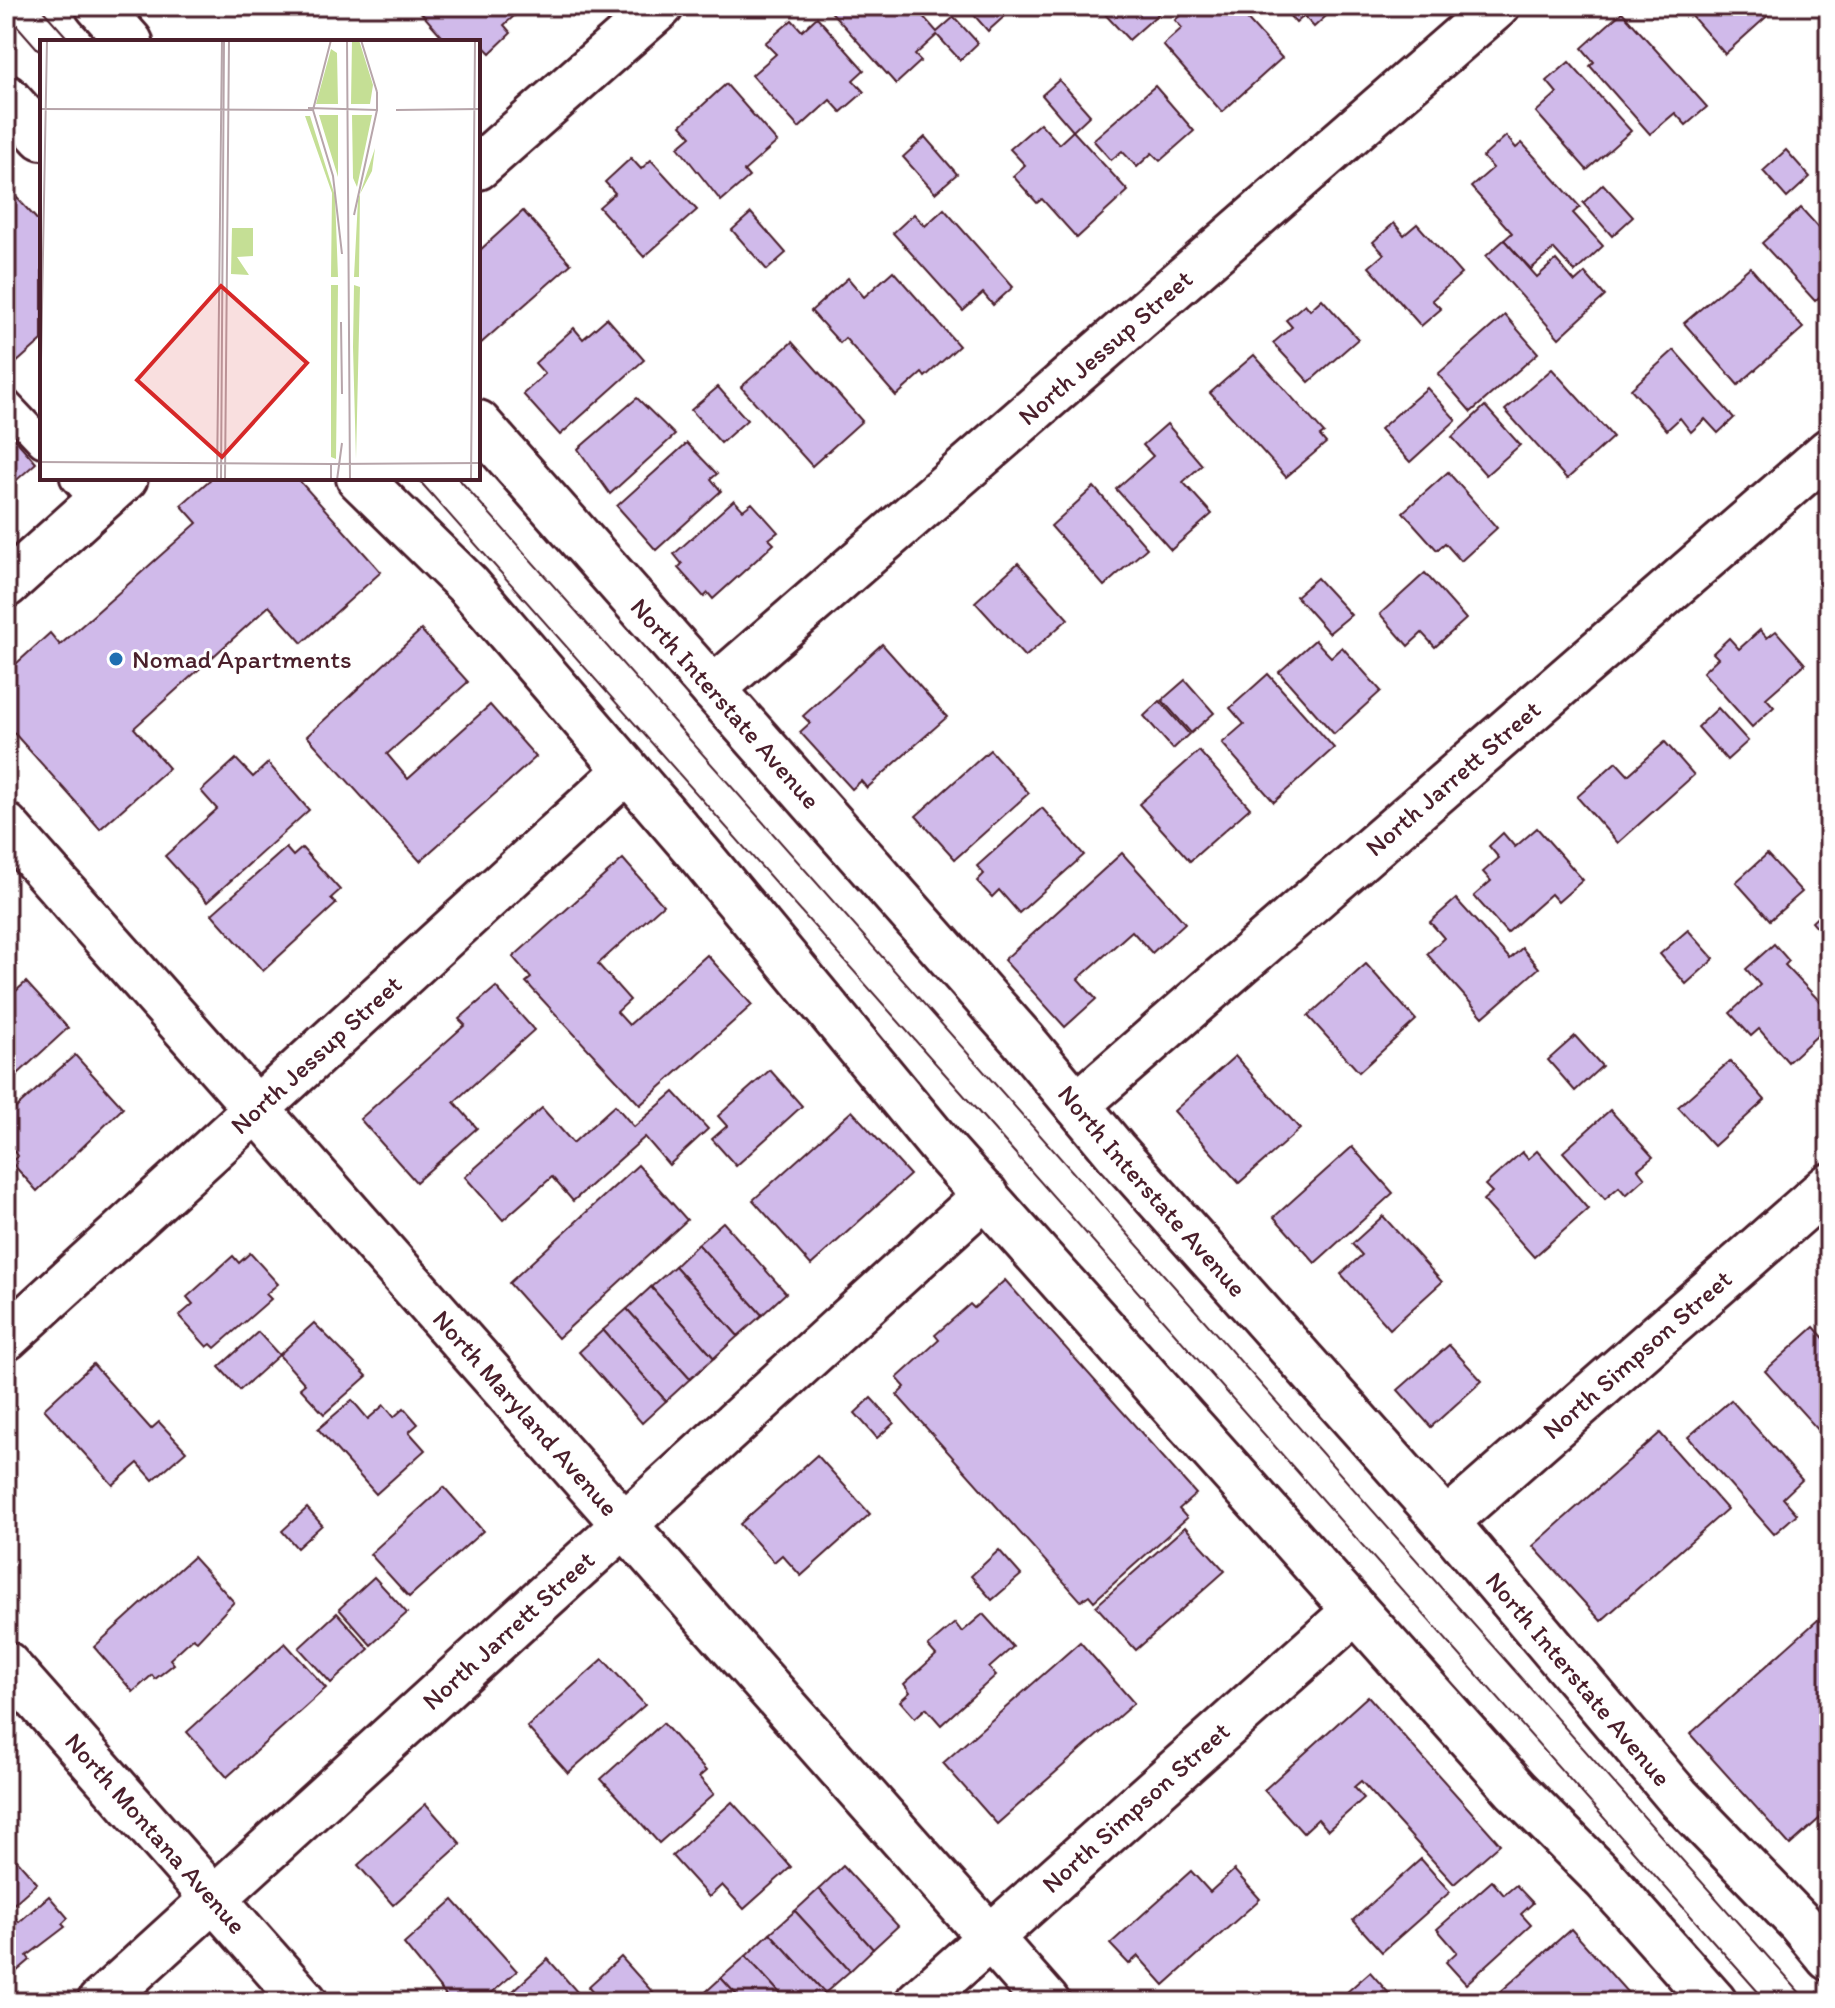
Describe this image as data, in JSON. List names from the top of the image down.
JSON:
{
  "streets": {
    "street": [
      "North Jessup Street",
      "North Interstate Avenue",
      "North Jarrett Street",
      "North Simpson Street",
      "North Maryland Avenue",
      "North Montana Avenue"
    ]
  },
  "crossings": [
    ["North Jessup Street", "North Interstate Avenue"],
    ["North Jessup Street", "North Maryland Avenue"],
    ["North Interstate Avenue", "North Jarrett Street"],
    ["North Interstate Avenue", "North Simpson Street"],
    ["North Jarrett Street", "North Maryland Avenue"],
    ["North Jarrett Street", "North Montana Avenue"],
    ["North Simpson Street", "North Maryland Avenue"]
  ],
  "places": ["Nomad Apartments"]
}
